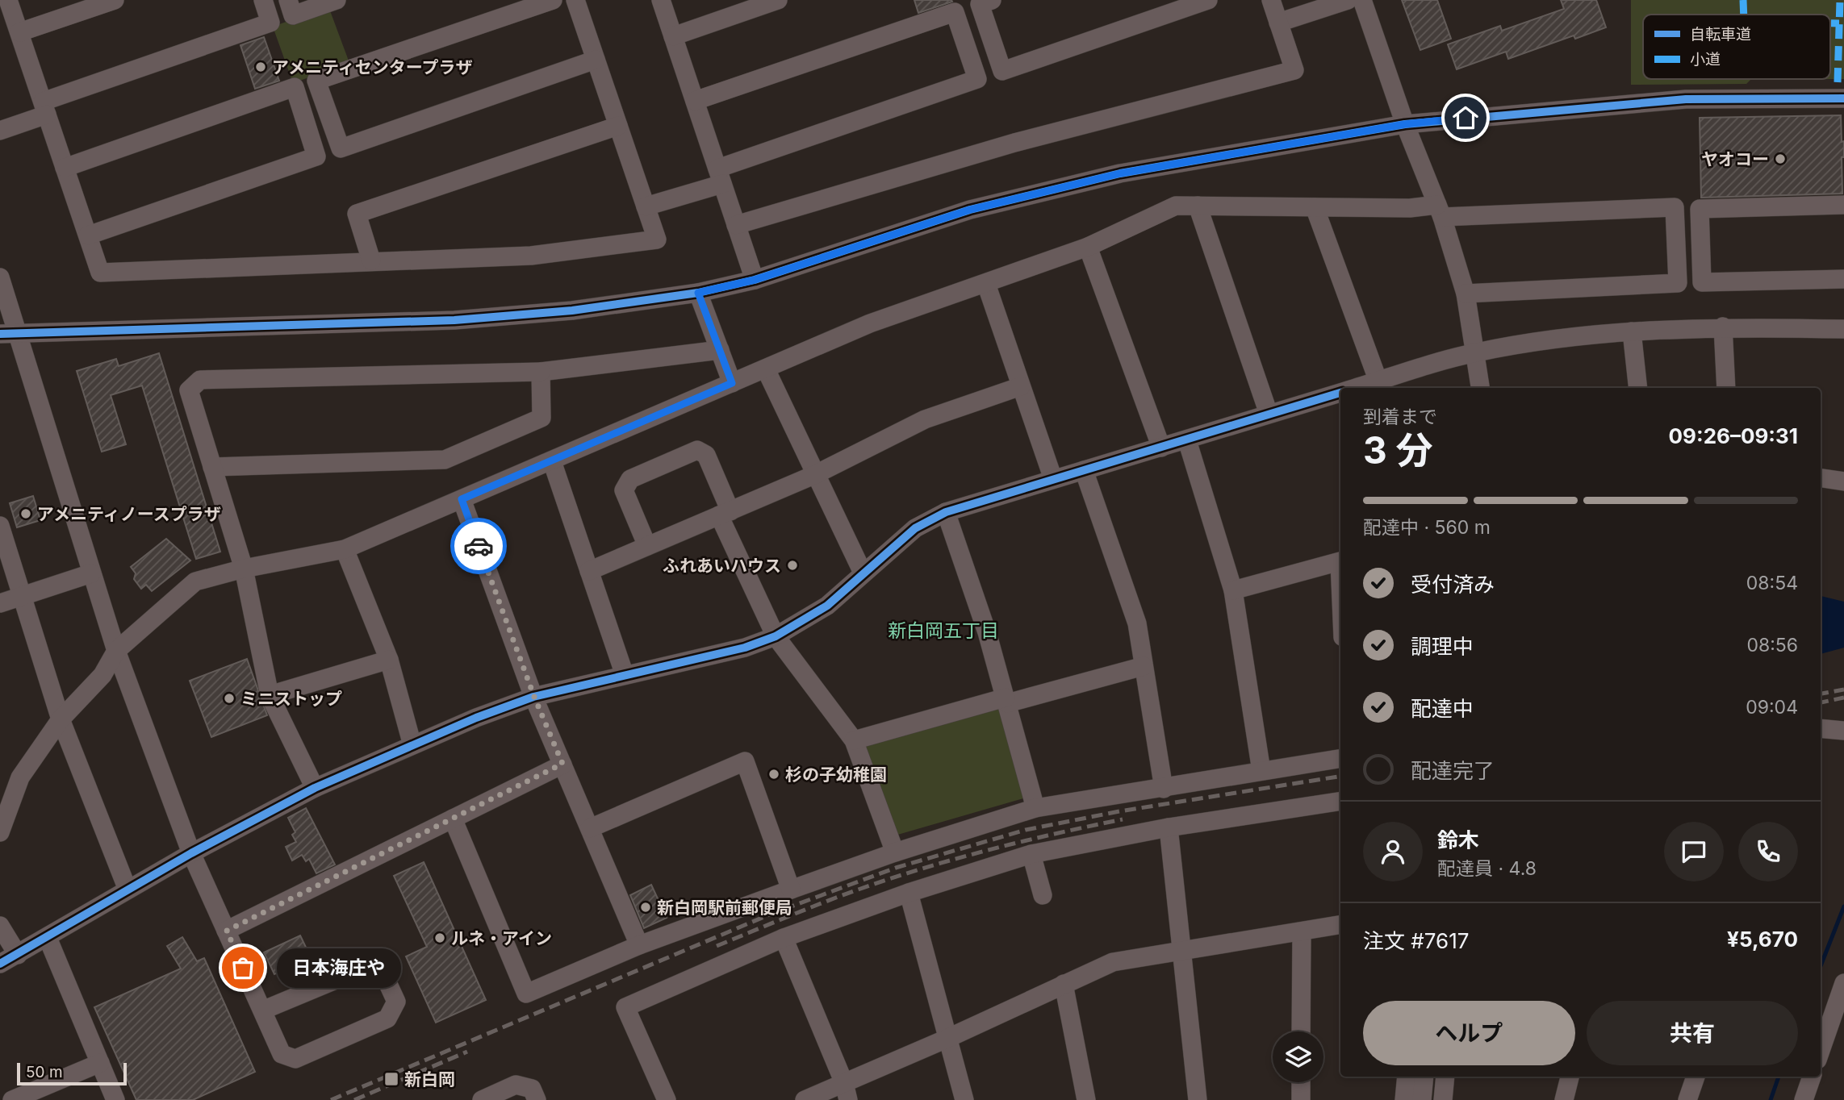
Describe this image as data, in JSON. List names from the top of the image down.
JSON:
{
  "districts": ["新白岡五丁目"],
  "places": {
    "other": [
      "アメニティセンタープラザ",
      "ヤオコー",
      "アメニティノースプラザ",
      "ふれあいハウス",
      "ミニストップ",
      "杉の子幼稚園",
      "新白岡駅前郵便局",
      "ルネ・アイン",
      "日本海庄や"
    ],
    "transit": ["新白岡"]
  },
  "legend": ["自転車道", "小道"],
  "scale_bar": "50 m",
  "page": {
    "heading": ["3 分", "到着まで", "09:26–09:31"],
    "panel": [
      "鈴木",
      "配達員 · 4.8",
      "注文 #7617",
      "¥5,670"
    ],
    "bar": "配達中 · 560 m",
    "list": [
      ["受付済み", "08:54"],
      ["調理中", "08:56"],
      ["配達中", "09:04"],
      "配達完了"
    ],
    "bubble": "日本海庄や",
    "buttons": ["ヘルプ", "共有"],
    "scale": "50 m"
  }
}
